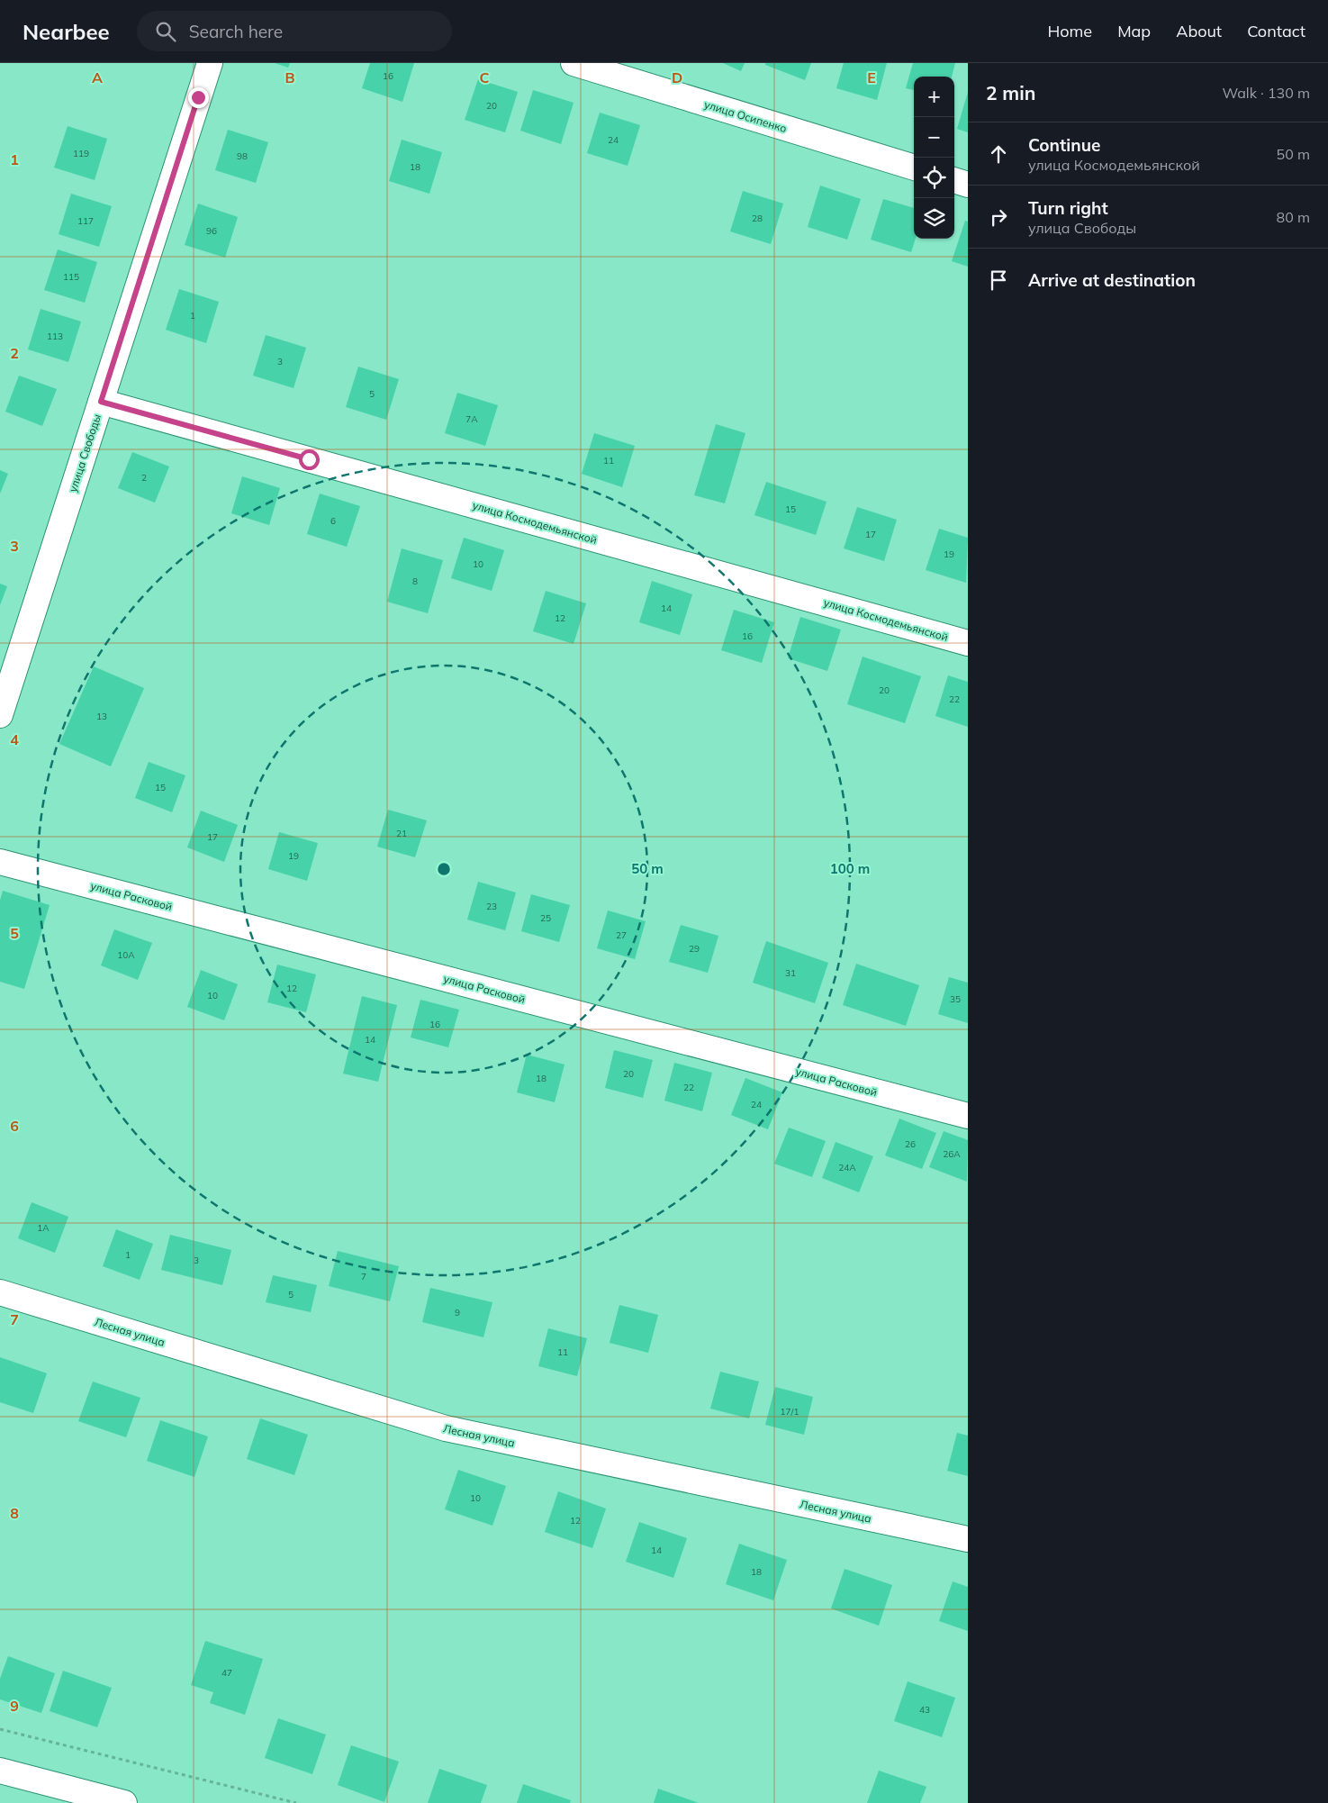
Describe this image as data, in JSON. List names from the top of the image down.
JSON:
{
  "streets": {
    "street": [
      "улица Осипенко",
      "улица Свободы",
      "улица Космодемьянской",
      "улица Расковой",
      "Лесная улица"
    ]
  },
  "crossings": [
    ["улица Свободы", "улица Космодемьянской"]
  ],
  "house_numbers": [
    "16",
    "20",
    "24",
    "119",
    "98",
    "18",
    "28",
    "117",
    "96",
    "115",
    "1",
    "113",
    "3",
    "5",
    "7А",
    "11",
    "2",
    "15",
    "6",
    "17",
    "19",
    "10",
    "8",
    "14",
    "12",
    "16",
    "20",
    "22",
    "13",
    "15",
    "21",
    "17",
    "19",
    "23",
    "25",
    "27",
    "29",
    "10А",
    "31",
    "12",
    "10",
    "35",
    "16",
    "14",
    "20",
    "18",
    "22",
    "24",
    "26",
    "26А",
    "24А",
    "1А",
    "1",
    "3",
    "7",
    "5",
    "9",
    "11",
    "17/1",
    "10",
    "12",
    "14",
    "18",
    "47",
    "43"
  ],
  "page": {
    "header": "Nearbee",
    "search": "Search here",
    "nav": [
      "Home",
      "Map",
      "About",
      "Contact"
    ],
    "heading": ["2 min", "Walk · 130 m"],
    "map_buttons": ["+", "−"],
    "list": [
      ["Continue", "улица Космодемьянской", "50 m"],
      ["Turn right", "улица Свободы", "80 m"],
      "Arrive at destination"
    ]
  },
  "grid": {
    "columns": [
      "A",
      "B",
      "C",
      "D",
      "E"
    ],
    "rows": [
      "1",
      "2",
      "3",
      "4",
      "5",
      "6",
      "7",
      "8",
      "9"
    ]
  },
  "rings": ["50 m", "100 m"]
}
